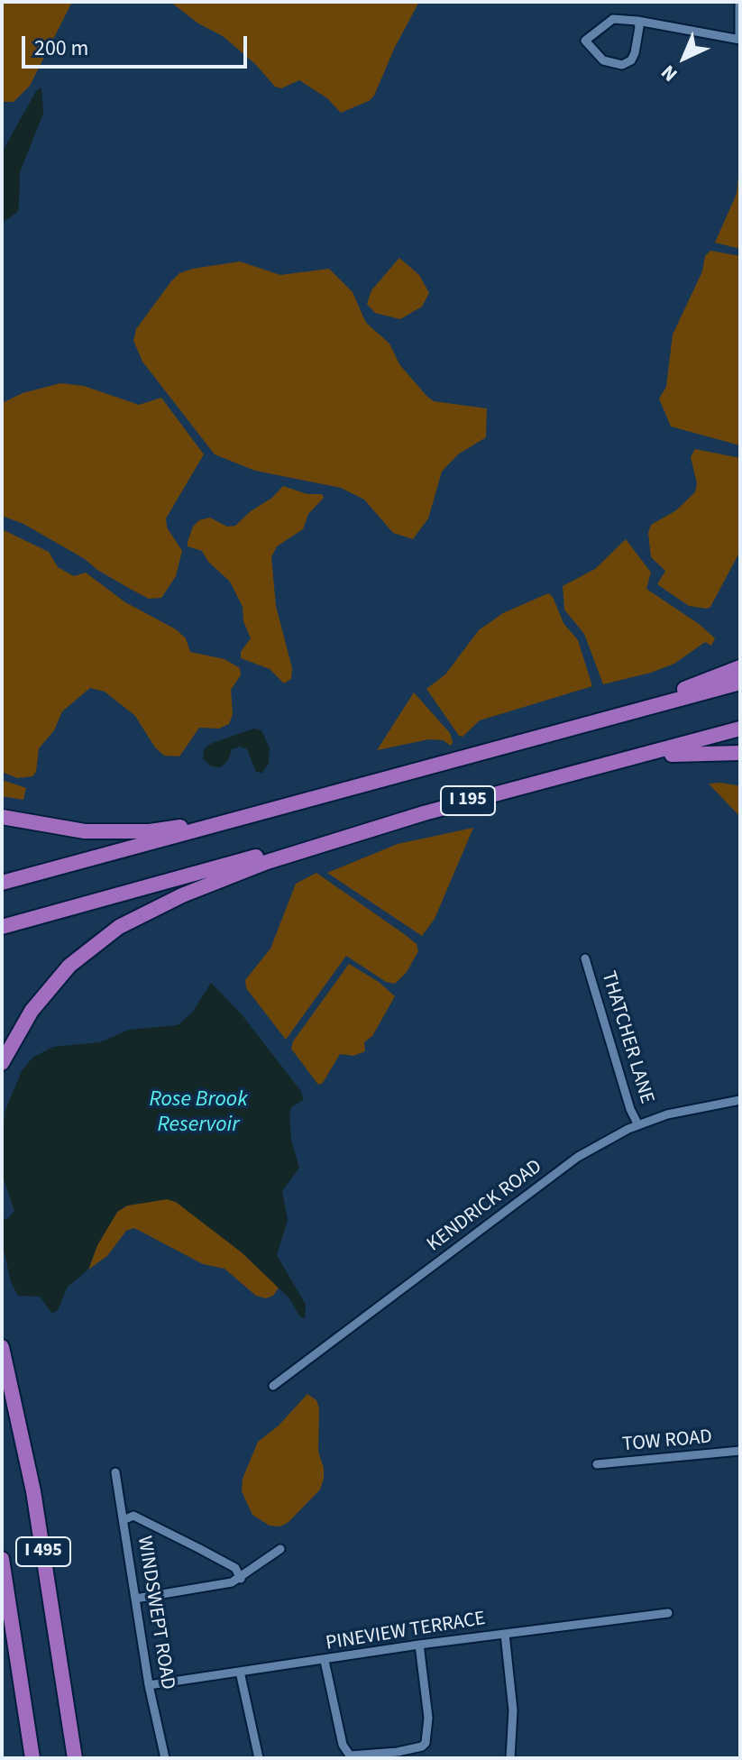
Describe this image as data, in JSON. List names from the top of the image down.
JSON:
{
  "streets": {
    "highway": ["I 195", "I 495"],
    "street": [
      "THATCHER LANE",
      "KENDRICK ROAD",
      "TOW ROAD",
      "WINDSWEPT ROAD",
      "PINEVIEW TERRACE"
    ]
  },
  "crossings": [
    ["THATCHER LANE", "KENDRICK ROAD"],
    ["WINDSWEPT ROAD", "PINEVIEW TERRACE"]
  ],
  "water": ["Rose Brook Reservoir"],
  "scale_bar": "200 m",
  "north": "bottom left"
}
